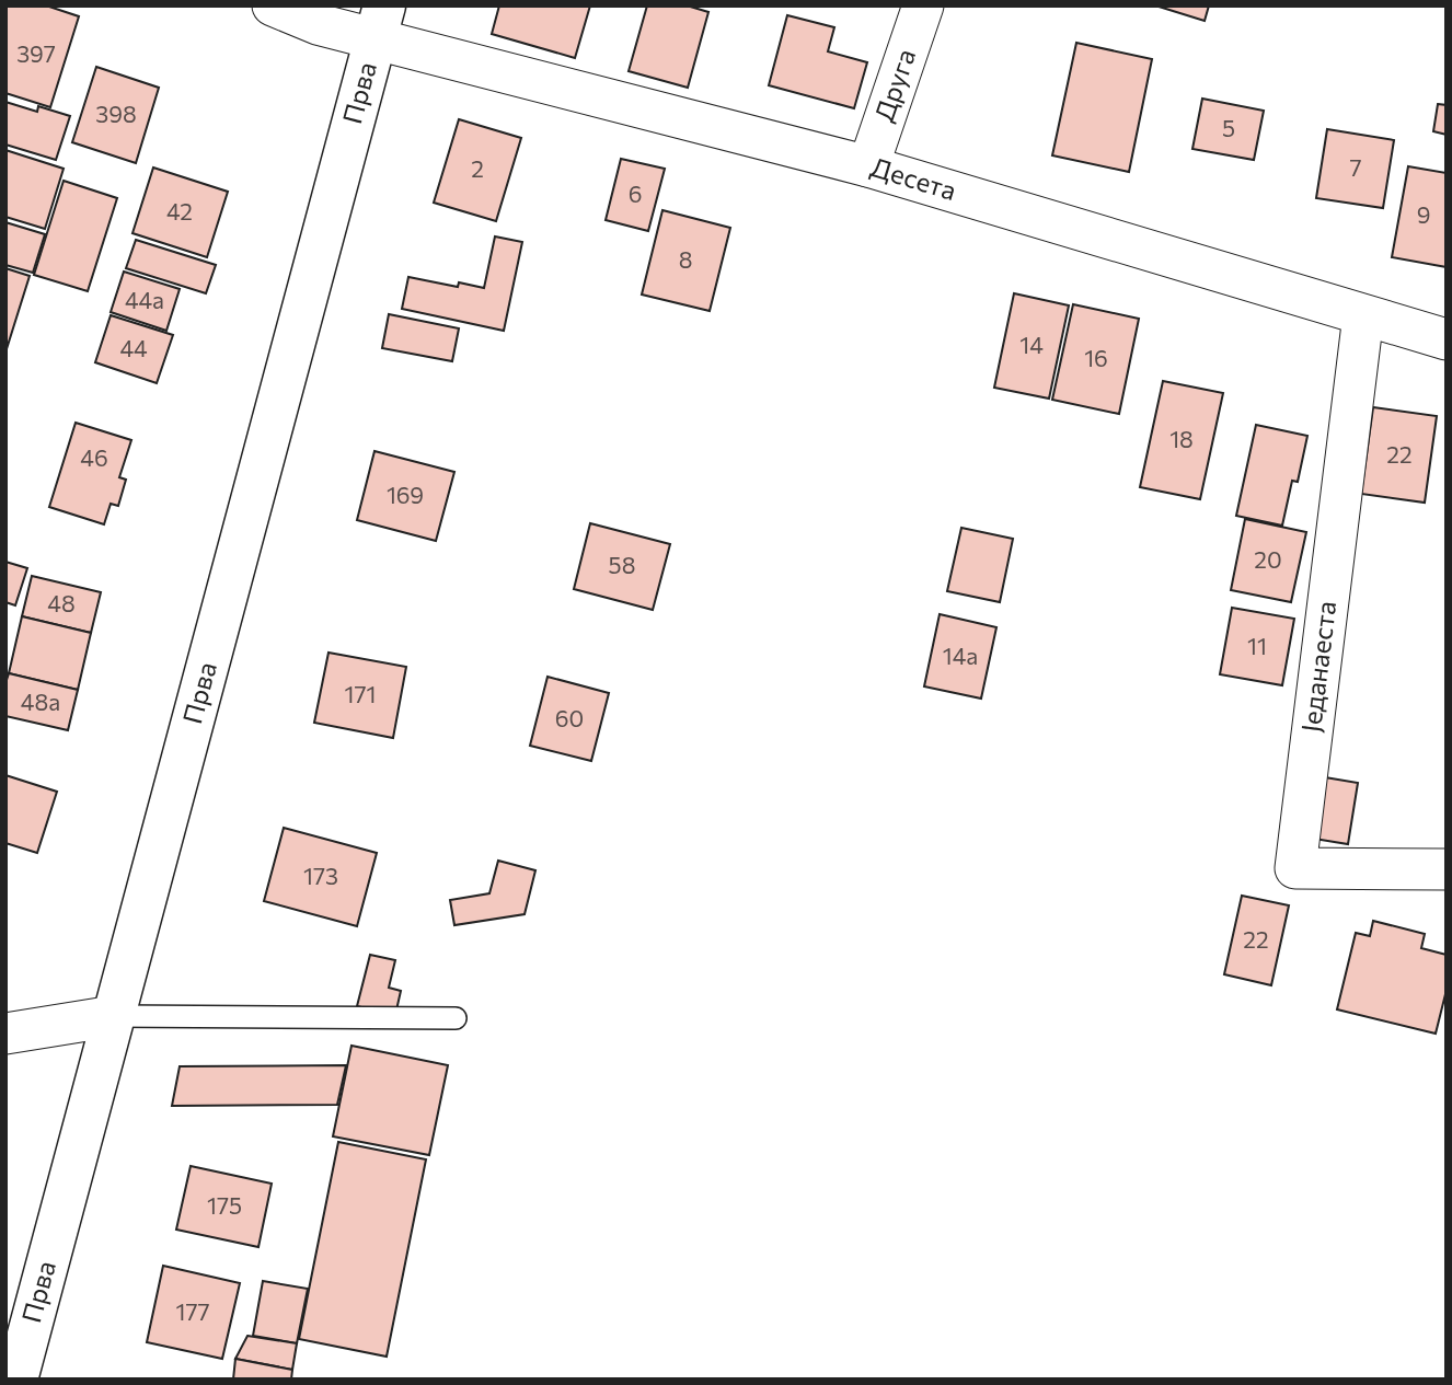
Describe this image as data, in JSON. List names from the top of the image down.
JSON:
{
  "streets": {
    "main road": ["Прва"],
    "street": ["Друга", "Десета", "Једанаеста"]
  },
  "crossings": [
    ["Друга", "Десета"],
    ["Прва", "Десета"],
    ["Десета", "Једанаеста"]
  ],
  "house_numbers": [
    "397",
    "398",
    "5",
    "7",
    "2",
    "6",
    "42",
    "9",
    "8",
    "44a",
    "14",
    "44",
    "16",
    "18",
    "22",
    "46",
    "169",
    "20",
    "58",
    "48",
    "11",
    "14a",
    "171",
    "48a",
    "60",
    "173",
    "22",
    "175",
    "177"
  ]
}
